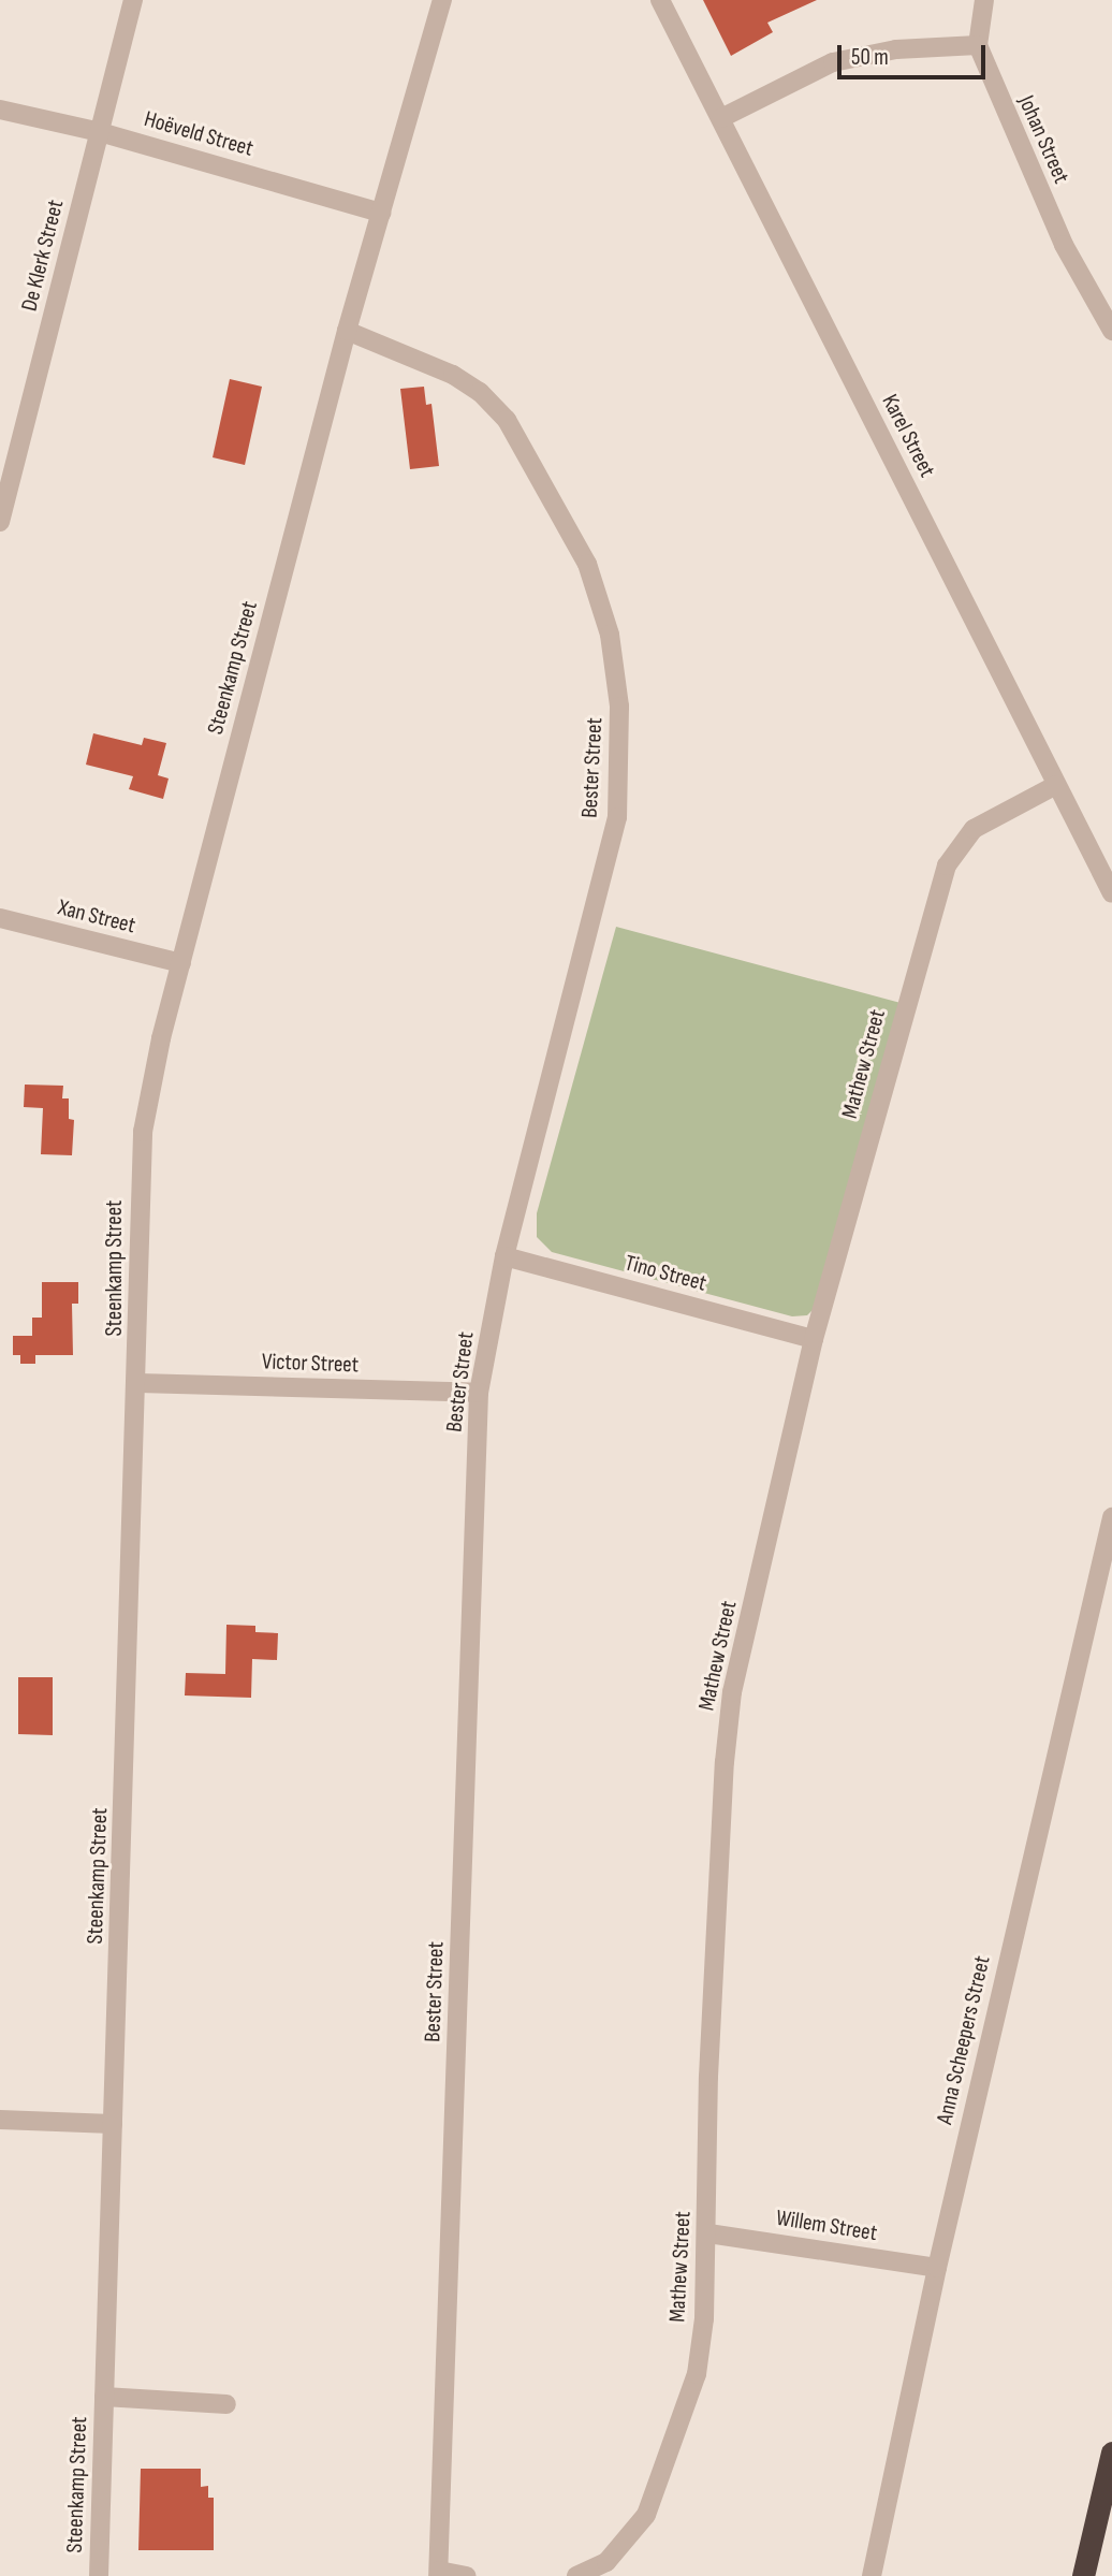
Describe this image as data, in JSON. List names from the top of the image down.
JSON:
{
  "streets": {
    "street": [
      "Hoëveld Street",
      "Johan Street",
      "De Klerk Street",
      "Karel Street",
      "Steenkamp Street",
      "Bester Street",
      "Xan Street",
      "Mathew Street",
      "Tino Street",
      "Victor Street",
      "Anna Scheepers Street",
      "Willem Street"
    ]
  },
  "crossings": [
    ["Hoëveld Street", "De Klerk Street"],
    ["Hoëveld Street", "Steenkamp Street"],
    ["Karel Street", "Mathew Street"],
    ["Steenkamp Street", "Bester Street"],
    ["Steenkamp Street", "Xan Street"],
    ["Steenkamp Street", "Victor Street"],
    ["Bester Street", "Tino Street"],
    ["Bester Street", "Victor Street"],
    ["Mathew Street", "Tino Street"],
    ["Mathew Street", "Willem Street"],
    ["Anna Scheepers Street", "Willem Street"]
  ],
  "scale_bar": "50 m"
}
